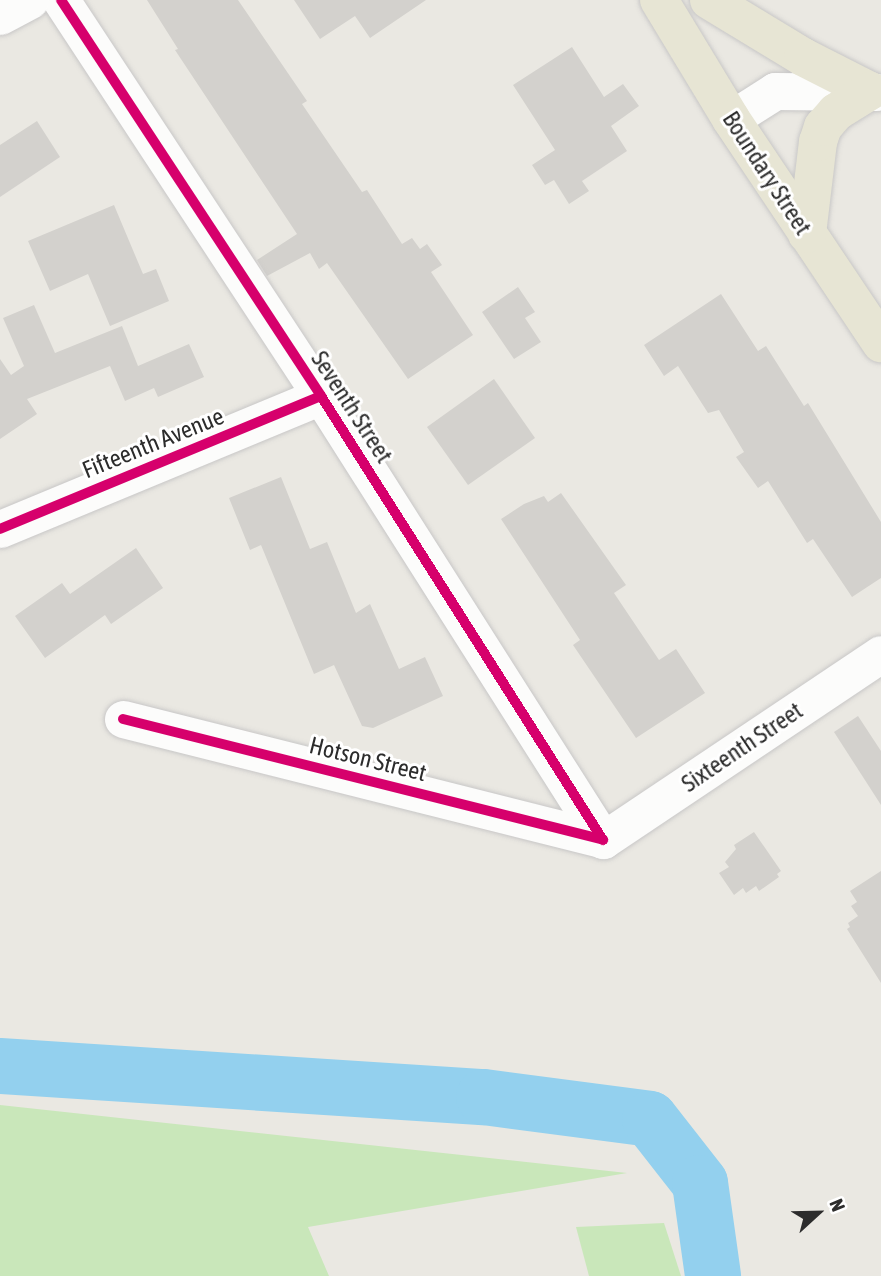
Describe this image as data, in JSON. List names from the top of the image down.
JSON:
{
  "streets": {
    "main road": ["Boundary Street"],
    "street": [
      "Seventh Street",
      "Fifteenth Avenue",
      "Sixteenth Street",
      "Hotson Street"
    ]
  },
  "crossings": [
    ["Seventh Street", "Fifteenth Avenue"],
    ["Seventh Street", "Sixteenth Street"],
    ["Seventh Street", "Hotson Street"],
    ["Sixteenth Street", "Hotson Street"]
  ],
  "north": "right"
}
